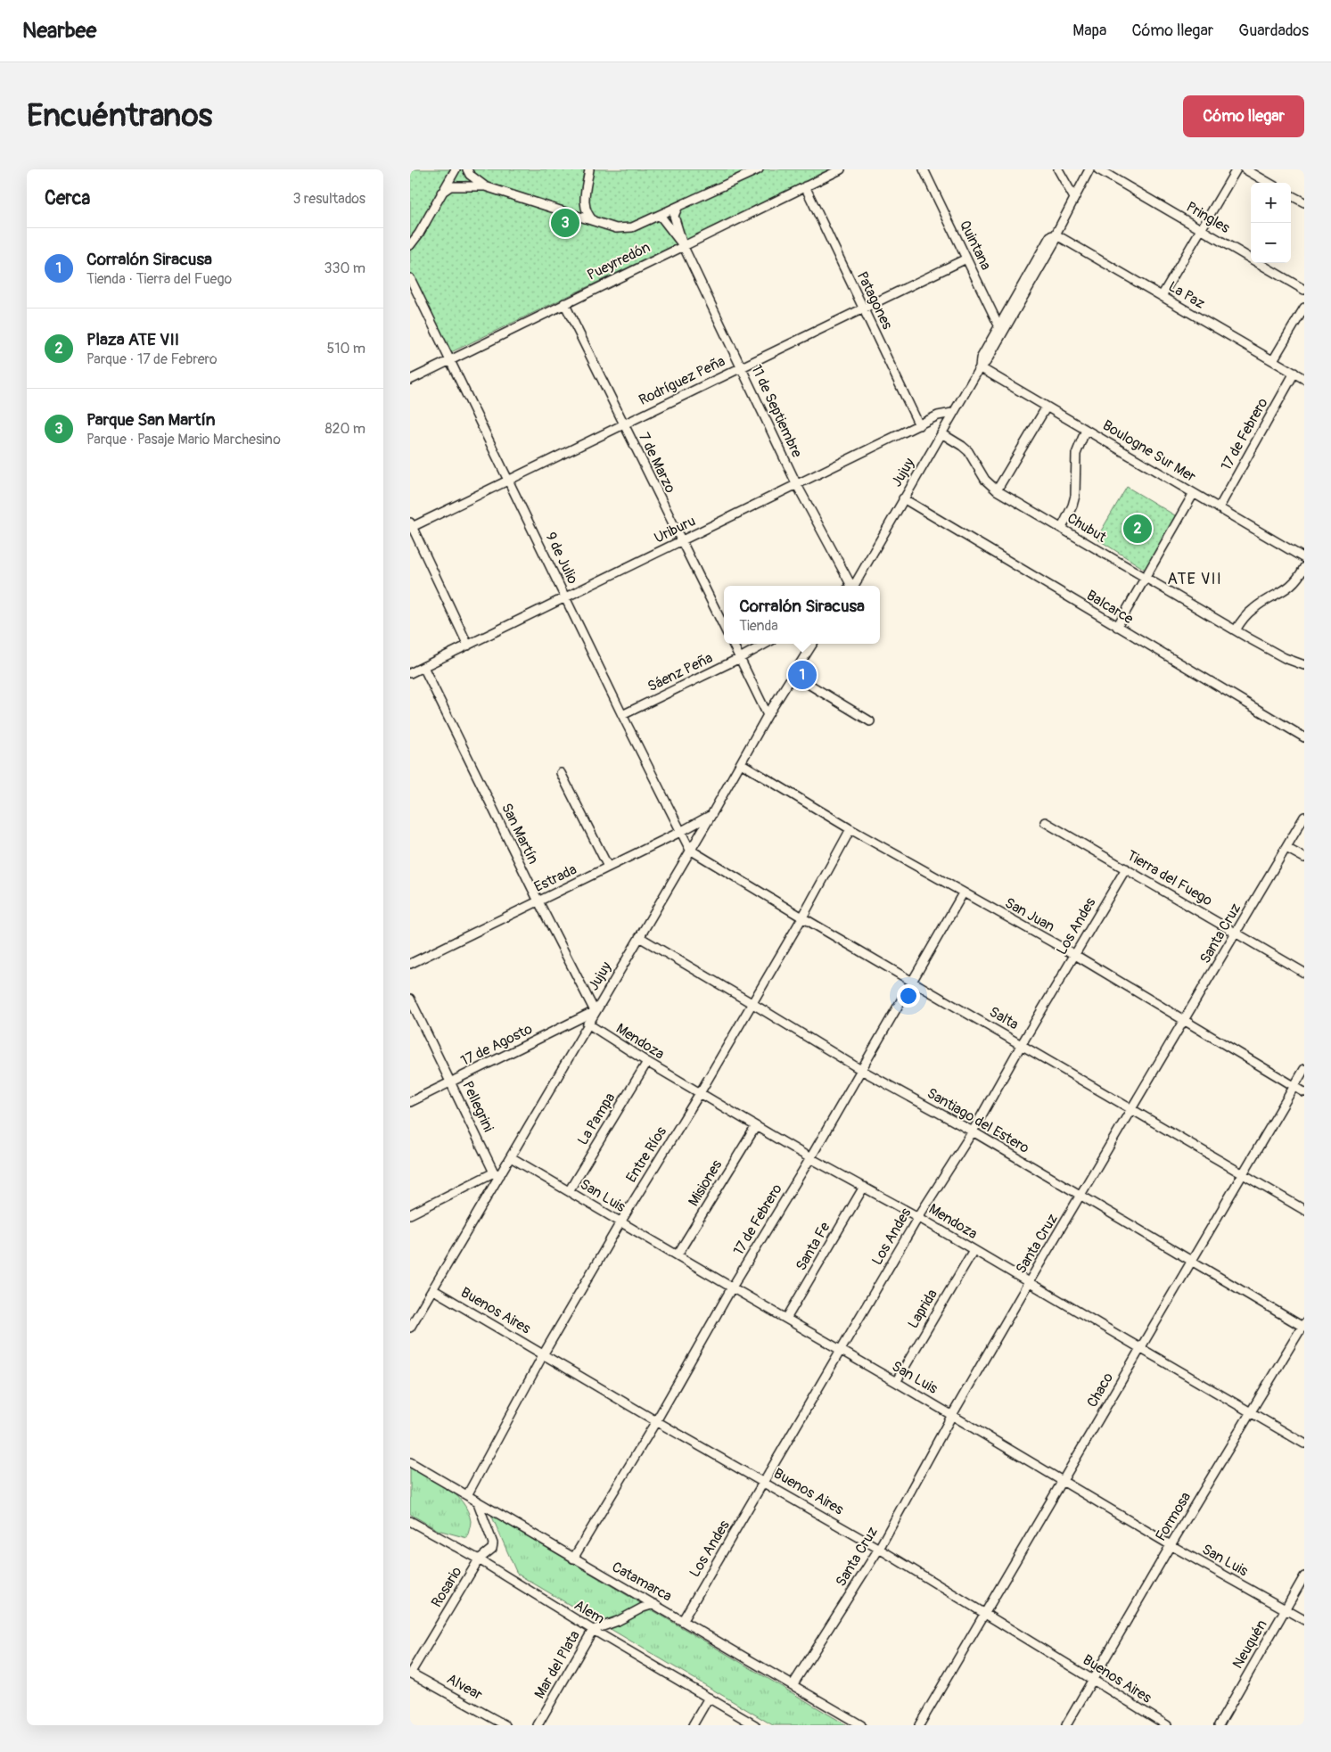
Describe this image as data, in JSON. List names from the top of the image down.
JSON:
{
  "streets": {
    "street": [
      "Pringles",
      "Quintana",
      "Pueyrredón",
      "La Paz",
      "Patagones",
      "Rodríguez Peña",
      "11 de Septiembre",
      "17 de Febrero",
      "Boulogne Sur Mer",
      "7 de Marzo",
      "Jujuy",
      "Chubut",
      "Uriburu",
      "9 de Julio",
      "Balcarce",
      "Sáenz Peña",
      "San Martín",
      "Estrada",
      "Tierra del Fuego",
      "San Juan",
      "Los Andes",
      "Santa Cruz",
      "Salta",
      "Mendoza",
      "17 de Agosto",
      "Pellegrini",
      "La Pampa",
      "Santiago del Estero",
      "Entre Ríos",
      "Misiones",
      "San Luis",
      "Santa Fe",
      "Laprida",
      "Buenos Aires",
      "Chaco",
      "Formosa",
      "Catamarca",
      "Rosario",
      "Alem",
      "Neuquén",
      "Mar del Plata",
      "Alvear"
    ]
  },
  "crossings": [
    ["Quintana", "Rodríguez Peña"],
    ["Quintana", "Jujuy"],
    ["Pueyrredón", "Patagones"],
    ["Pueyrredón", "11 de Septiembre"],
    ["Pueyrredón", "7 de Marzo"],
    ["Pueyrredón", "9 de Julio"],
    ["La Paz", "17 de Febrero"],
    ["La Paz", "Jujuy"],
    ["Patagones", "Rodríguez Peña"],
    ["Patagones", "Uriburu"],
    ["Rodríguez Peña", "11 de Septiembre"],
    ["Rodríguez Peña", "7 de Marzo"],
    ["Rodríguez Peña", "9 de Julio"],
    ["11 de Septiembre", "Uriburu"],
    ["17 de Febrero", "Boulogne Sur Mer"],
    ["17 de Febrero", "San Juan"],
    ["17 de Febrero", "Salta"],
    ["17 de Febrero", "Mendoza"],
    ["17 de Febrero", "Santiago del Estero"],
    ["17 de Febrero", "San Luis"],
    ["17 de Febrero", "Buenos Aires"],
    ["17 de Febrero", "Catamarca"],
    ["Boulogne Sur Mer", "Jujuy"],
    ["7 de Marzo", "Uriburu"],
    ["Jujuy", "Chubut"],
    ["Jujuy", "Uriburu"],
    ["Jujuy", "9 de Julio"],
    ["Jujuy", "Balcarce"],
    ["Jujuy", "San Martín"],
    ["Jujuy", "Estrada"],
    ["Jujuy", "San Juan"],
    ["Jujuy", "Salta"],
    ["Jujuy", "Mendoza"],
    ["Jujuy", "17 de Agosto"],
    ["Jujuy", "Pellegrini"],
    ["Jujuy", "Santiago del Estero"],
    ["Jujuy", "San Luis"],
    ["Jujuy", "Buenos Aires"],
    ["Uriburu", "9 de Julio"],
    ["Uriburu", "San Martín"],
    ["9 de Julio", "Sáenz Peña"],
    ["9 de Julio", "Estrada"],
    ["9 de Julio", "Salta"],
    ["San Martín", "Estrada"],
    ["San Martín", "17 de Agosto"],
    ["Tierra del Fuego", "Los Andes"],
    ["Tierra del Fuego", "Santa Cruz"],
    ["San Juan", "Los Andes"],
    ["San Juan", "Santa Cruz"],
    ["San Juan", "Entre Ríos"],
    ["San Juan", "Chaco"],
    ["Los Andes", "Salta"],
    ["Los Andes", "Mendoza"],
    ["Los Andes", "Santiago del Estero"],
    ["Los Andes", "San Luis"],
    ["Los Andes", "Buenos Aires"],
    ["Los Andes", "Catamarca"],
    ["Santa Cruz", "Salta"],
    ["Santa Cruz", "Mendoza"],
    ["Santa Cruz", "Santiago del Estero"],
    ["Santa Cruz", "San Luis"],
    ["Santa Cruz", "Buenos Aires"],
    ["Santa Cruz", "Catamarca"],
    ["Salta", "Entre Ríos"],
    ["Salta", "Chaco"],
    ["Mendoza", "La Pampa"],
    ["Mendoza", "Entre Ríos"],
    ["Mendoza", "Misiones"],
    ["Mendoza", "Santa Fe"],
    ["Mendoza", "Laprida"],
    ["Mendoza", "Chaco"],
    ["Mendoza", "Formosa"],
    ["17 de Agosto", "Pellegrini"],
    ["La Pampa", "San Luis"],
    ["Santiago del Estero", "Entre Ríos"],
    ["Santiago del Estero", "Chaco"],
    ["Santiago del Estero", "Formosa"],
    ["Entre Ríos", "San Luis"],
    ["Entre Ríos", "Buenos Aires"],
    ["Entre Ríos", "Catamarca"],
    ["Misiones", "San Luis"],
    ["San Luis", "Santa Fe"],
    ["San Luis", "Laprida"],
    ["San Luis", "Chaco"],
    ["San Luis", "Formosa"],
    ["San Luis", "Neuquén"],
    ["Buenos Aires", "Chaco"],
    ["Buenos Aires", "Formosa"],
    ["Catamarca", "Mar del Plata"],
    ["Rosario", "Alem"],
    ["Rosario", "Alvear"],
    ["Alem", "Mar del Plata"]
  ],
  "districts": ["ATE VII"],
  "page": {
    "header": "Nearbee",
    "nav": ["Mapa", "Cómo llegar", "Guardados"],
    "buttons": "Cómo llegar",
    "title": "Encuéntranos",
    "heading": ["Cerca", "3 resultados"],
    "map_buttons": ["+", "−"],
    "pins": ["3", "2", "1"],
    "list": [
      {
        "mark": "1",
        "name": "Corralón Siracusa",
        "note": "Tienda · Tierra del Fuego",
        "value": "330 m"
      },
      {
        "mark": "2",
        "name": "Plaza ATE VII",
        "note": "Parque · 17 de Febrero",
        "value": "510 m"
      },
      {
        "mark": "3",
        "name": "Parque San Martín",
        "note": "Parque · Pasaje Mario Marchesino",
        "value": "820 m"
      }
    ],
    "popup": ["Corralón Siracusa", "Tienda"]
  }
}
